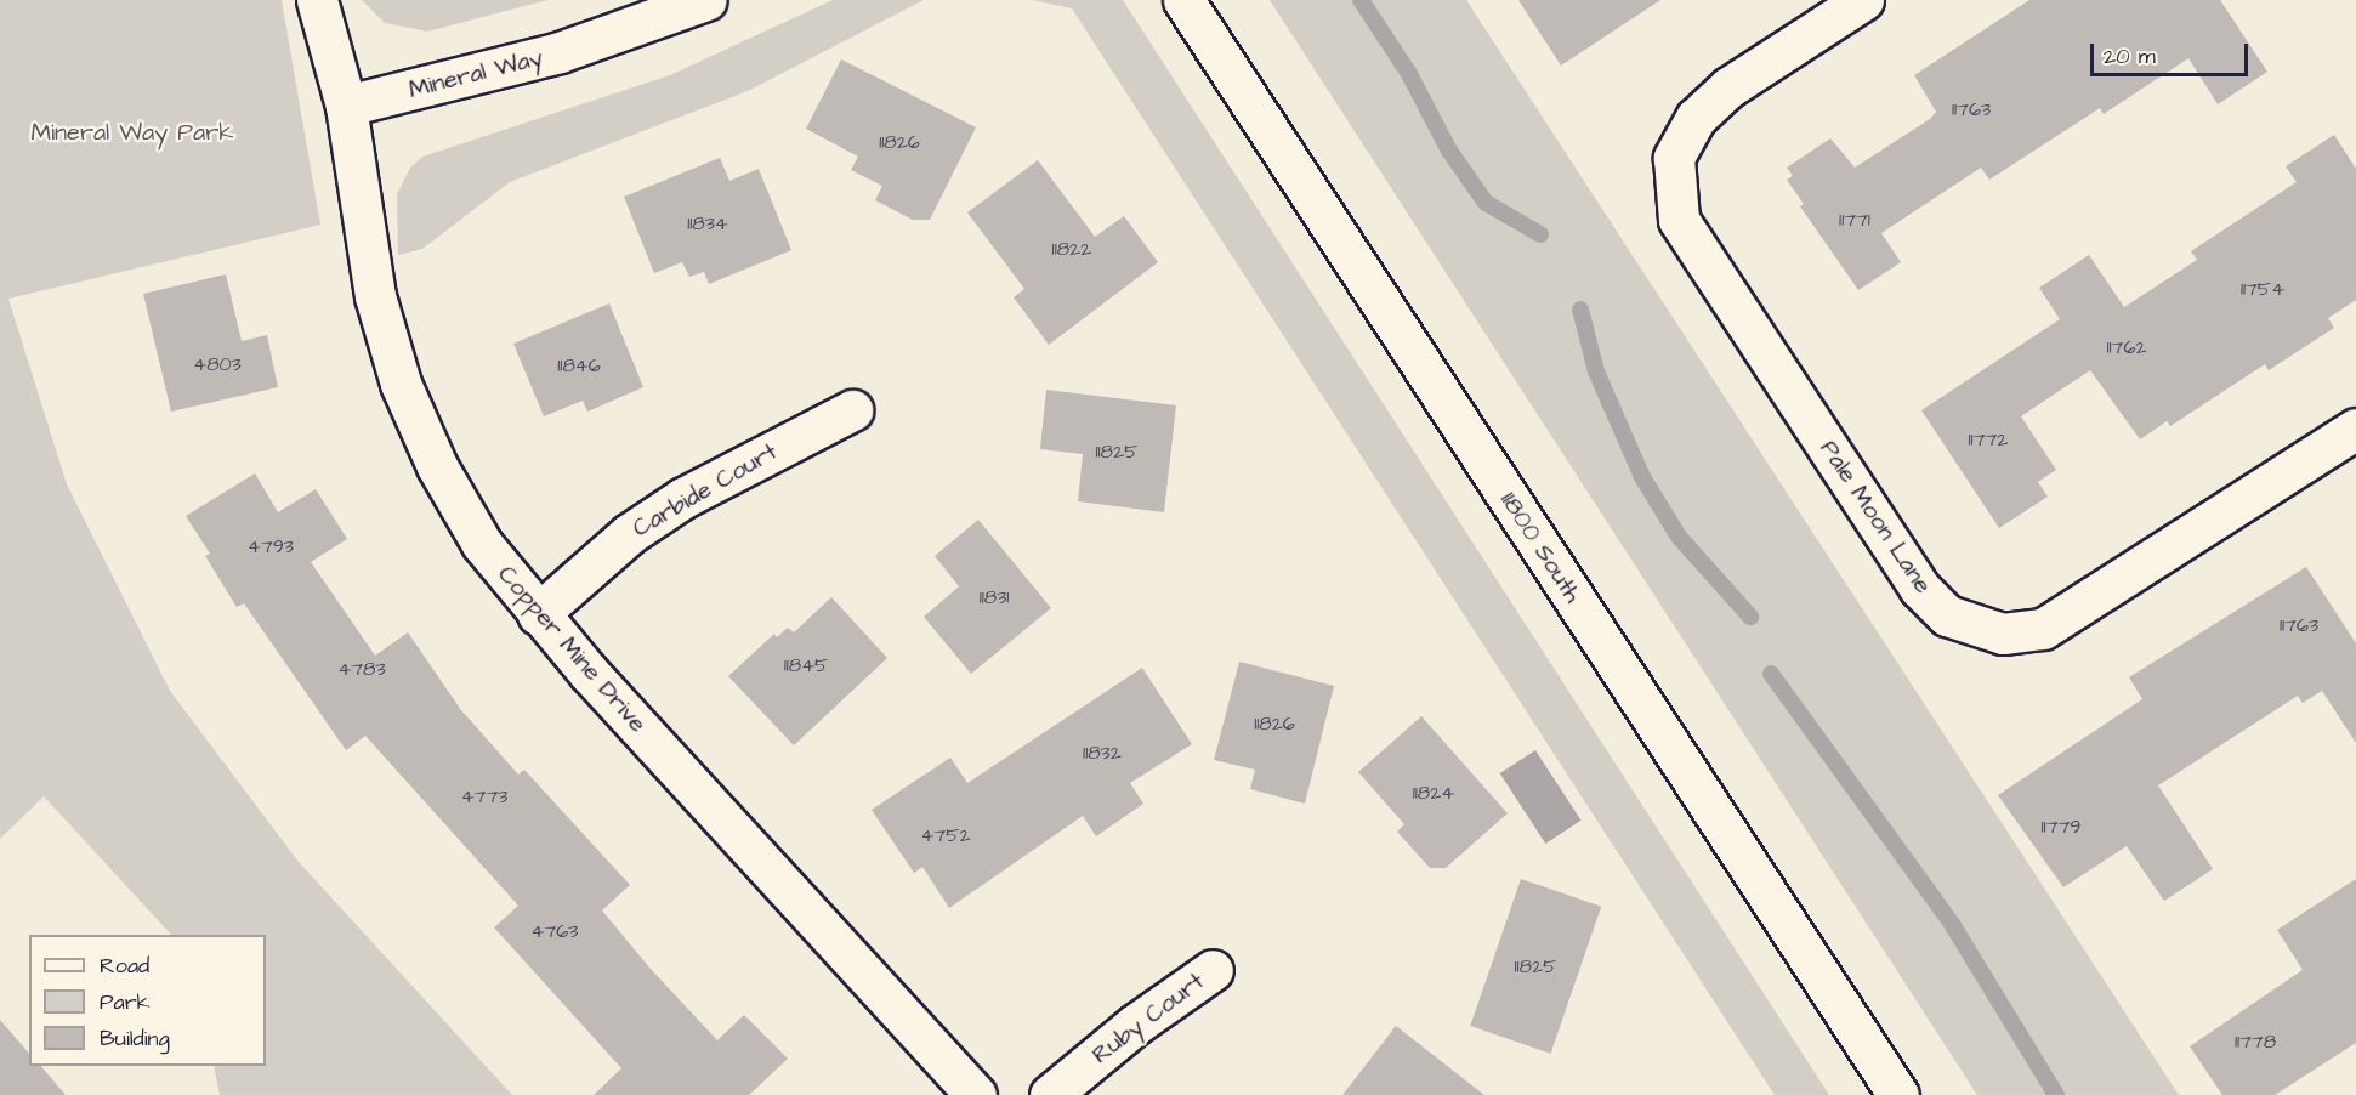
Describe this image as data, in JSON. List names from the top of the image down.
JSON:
{
  "streets": {
    "street": [
      "Mineral Way",
      "Carbide Court",
      "Pale Moon Lane",
      "11800 South",
      "Copper Mine Drive",
      "Ruby Court"
    ]
  },
  "crossings": [
    ["Mineral Way", "Copper Mine Drive"],
    ["Carbide Court", "Copper Mine Drive"]
  ],
  "parks": ["Mineral Way Park"],
  "house_numbers": [
    "11763",
    "11826",
    "11771",
    "11834",
    "11822",
    "11754",
    "11762",
    "4803",
    "11846",
    "11772",
    "11825",
    "4793",
    "11831",
    "11763",
    "11845",
    "4783",
    "11826",
    "11832",
    "11824",
    "4773",
    "11779",
    "4752",
    "4763",
    "11825",
    "11778"
  ],
  "legend": ["Road", "Park", "Building"],
  "scale_bar": "20 m"
}
